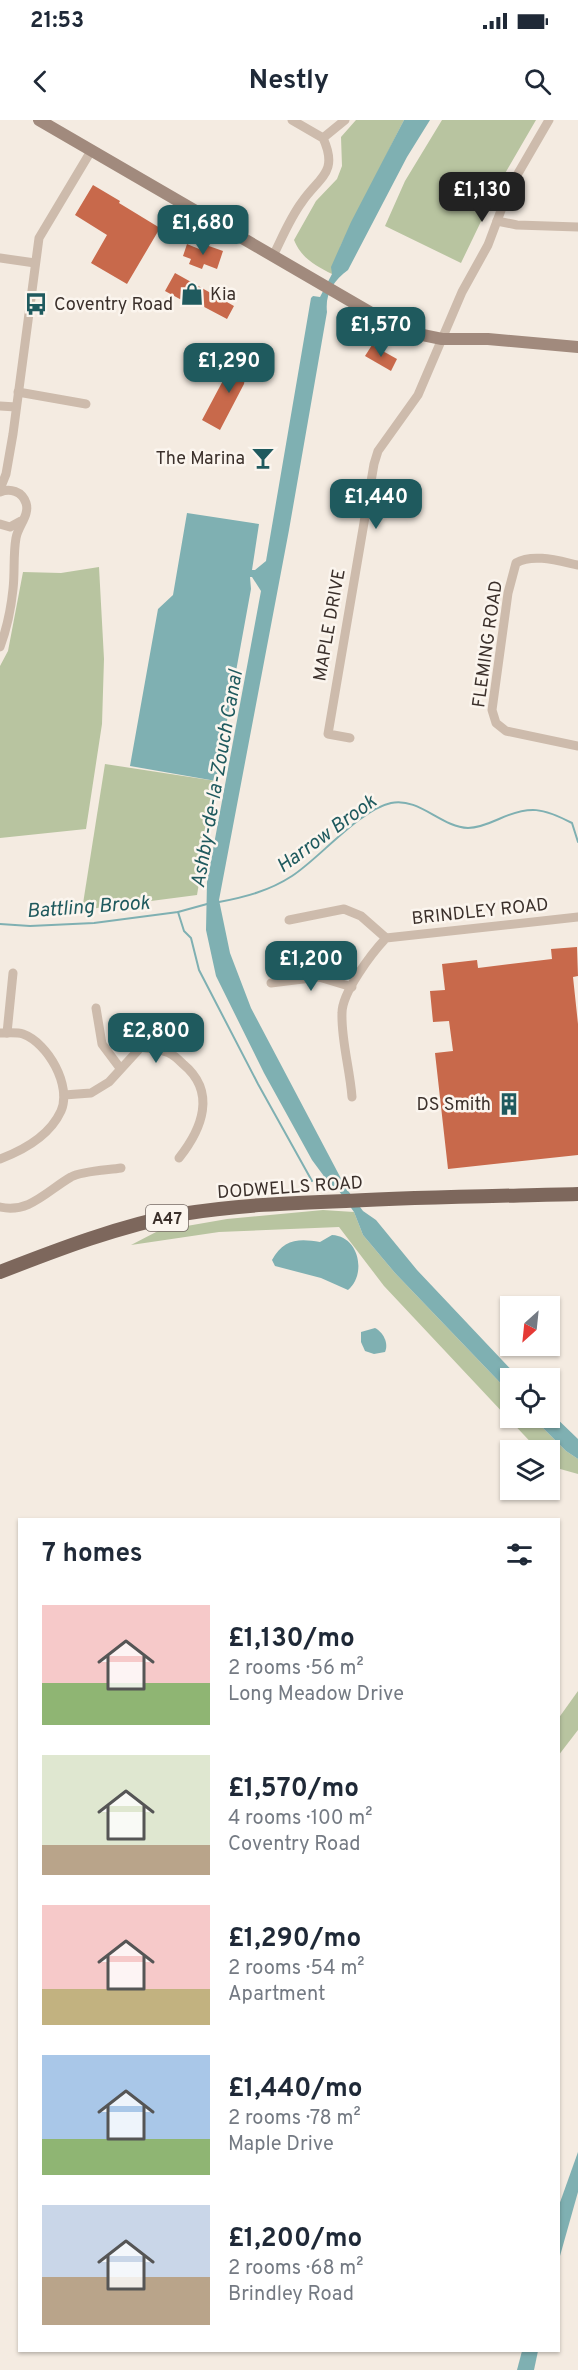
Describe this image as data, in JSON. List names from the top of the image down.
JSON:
{
  "streets": {
    "main road": ["DODWELLS ROAD", "A47"],
    "street": ["MAPLE DRIVE", "FLEMING ROAD", "BRINDLEY ROAD"]
  },
  "water": ["Ashby-de-la-Zouch Canal", "Harrow Brook", "Battling Brook"],
  "places": {
    "shop": ["Kia"],
    "bus stop": ["Coventry Road"],
    "bar": ["The Marina"],
    "building": ["DS Smith"]
  },
  "north": "bottom left",
  "page": {
    "status": "21:53",
    "header": "Nestly",
    "price": [
      "£1,130",
      "£1,680",
      "£1,570",
      "£1,290",
      "£1,440",
      "£1,200",
      "£2,800"
    ],
    "heading": "7 homes",
    "list": [
      {
        "name": "£1,130/mo",
        "note": "2 rooms · 56 m² · Long Meadow Drive"
      },
      {
        "name": "£1,570/mo",
        "note": "4 rooms · 100 m² · Coventry Road"
      },
      {
        "name": "£1,290/mo",
        "note": "2 rooms · 54 m² · Apartment"
      },
      {
        "name": "£1,440/mo",
        "note": "2 rooms · 78 m² · Maple Drive"
      },
      {
        "name": "£1,200/mo",
        "note": "2 rooms · 68 m² · Brindley Road"
      }
    ]
  }
}
